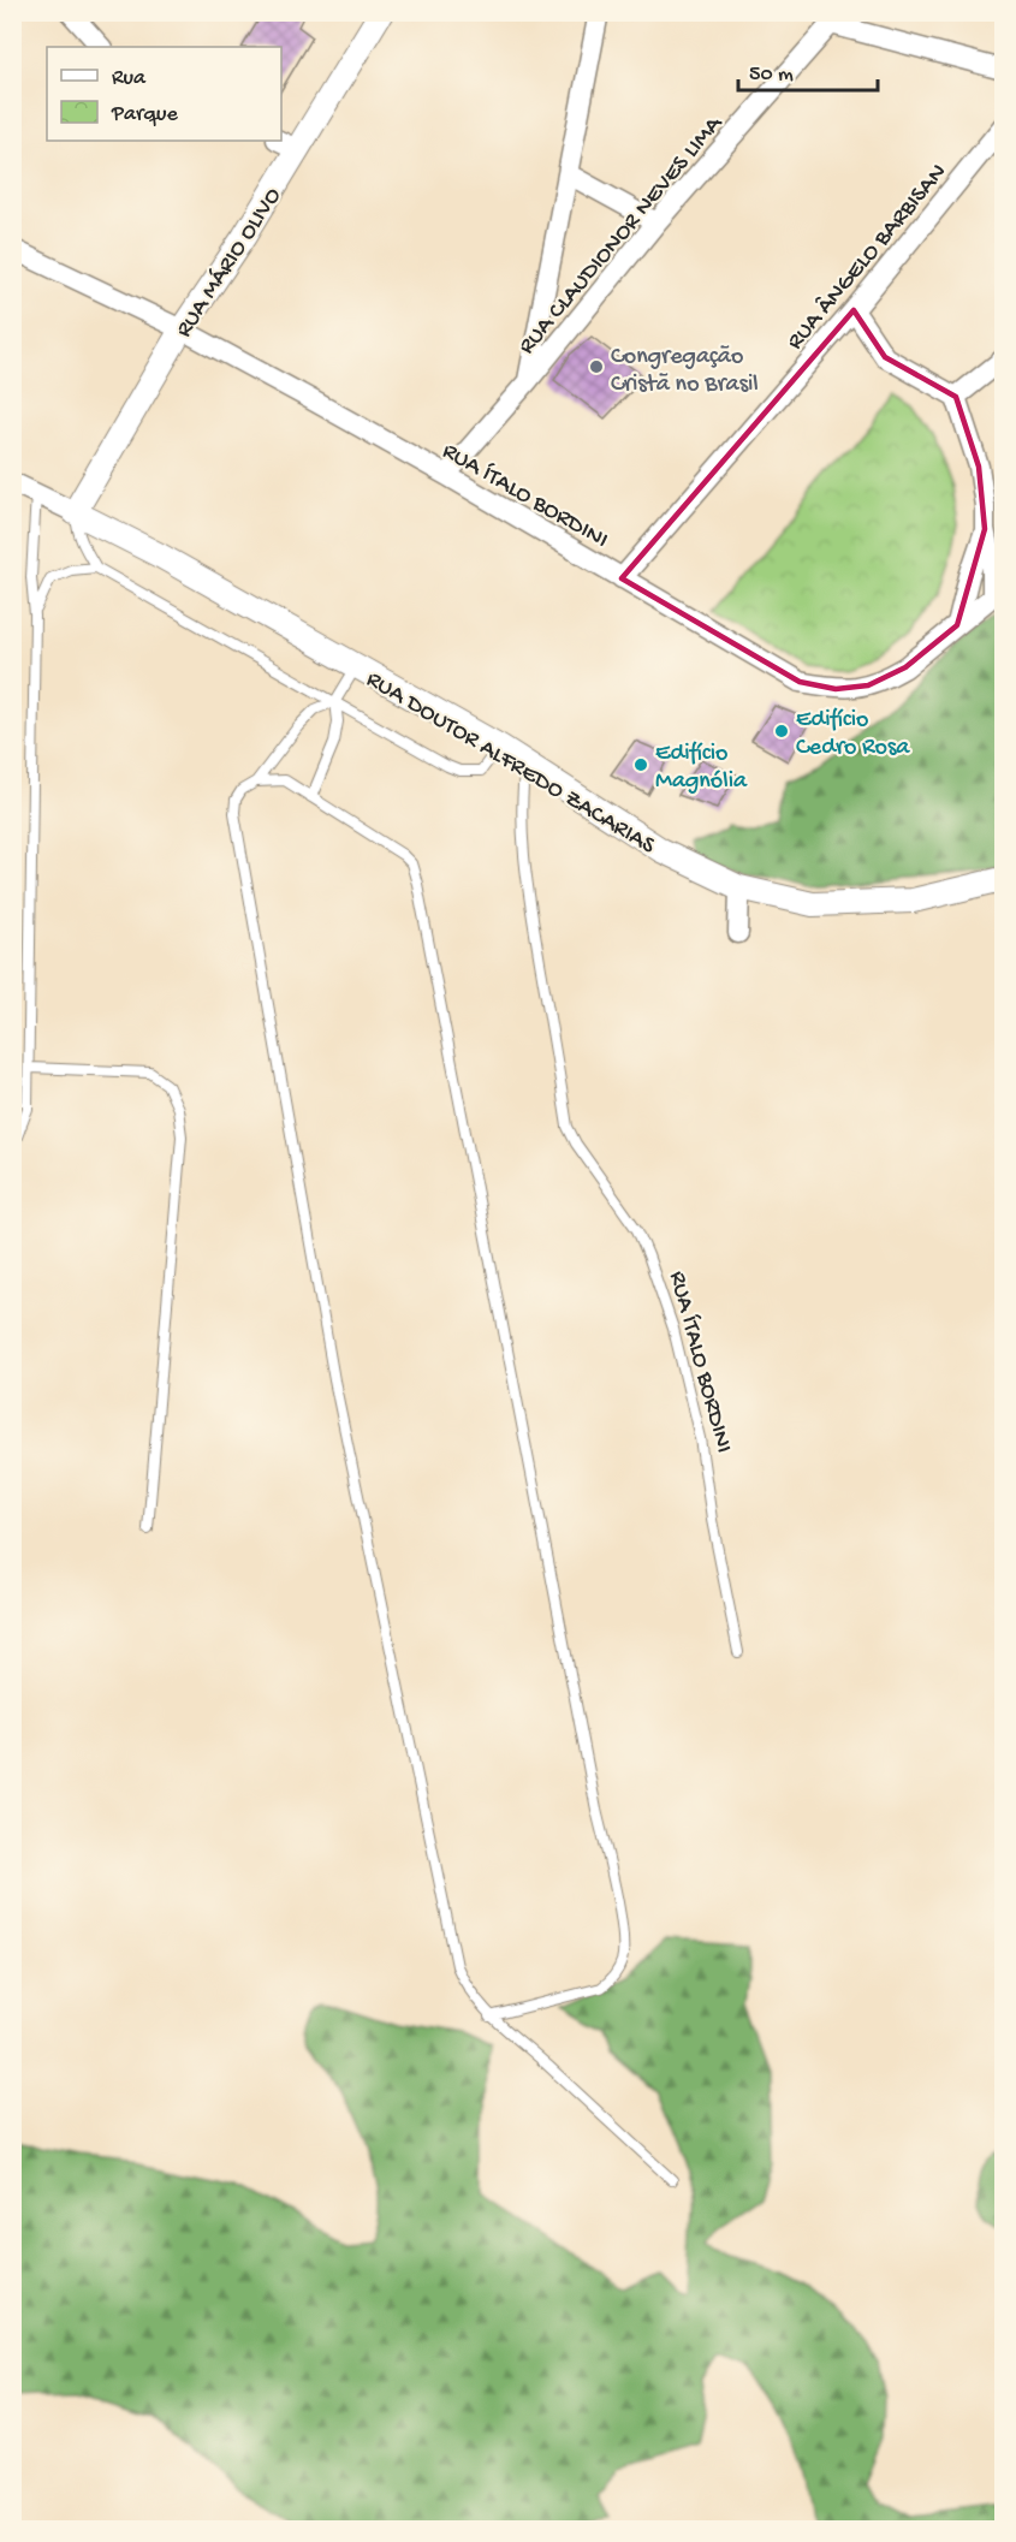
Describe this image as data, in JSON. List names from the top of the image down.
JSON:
{
  "streets": {
    "street": [
      "RUA CLAUDIONOR NEVES LIMA",
      "RUA ÂNGELO BARBISAN",
      "RUA MÁRIO OLIVO",
      "RUA ÍTALO BORDINI",
      "RUA DOUTOR ALFREDO ZACARIAS"
    ]
  },
  "crossings": [
    ["RUA CLAUDIONOR NEVES LIMA", "RUA ÍTALO BORDINI"],
    ["RUA ÂNGELO BARBISAN", "RUA ÍTALO BORDINI"],
    ["RUA MÁRIO OLIVO", "RUA ÍTALO BORDINI"],
    ["RUA MÁRIO OLIVO", "RUA DOUTOR ALFREDO ZACARIAS"],
    ["RUA ÍTALO BORDINI", "RUA DOUTOR ALFREDO ZACARIAS"]
  ],
  "places": ["Congregação Cristã no Brasil", "Edifício Cedro Rosa", "Edifício Magnólia"],
  "legend": ["Rua", "Parque"],
  "scale_bar": "50 m"
}
